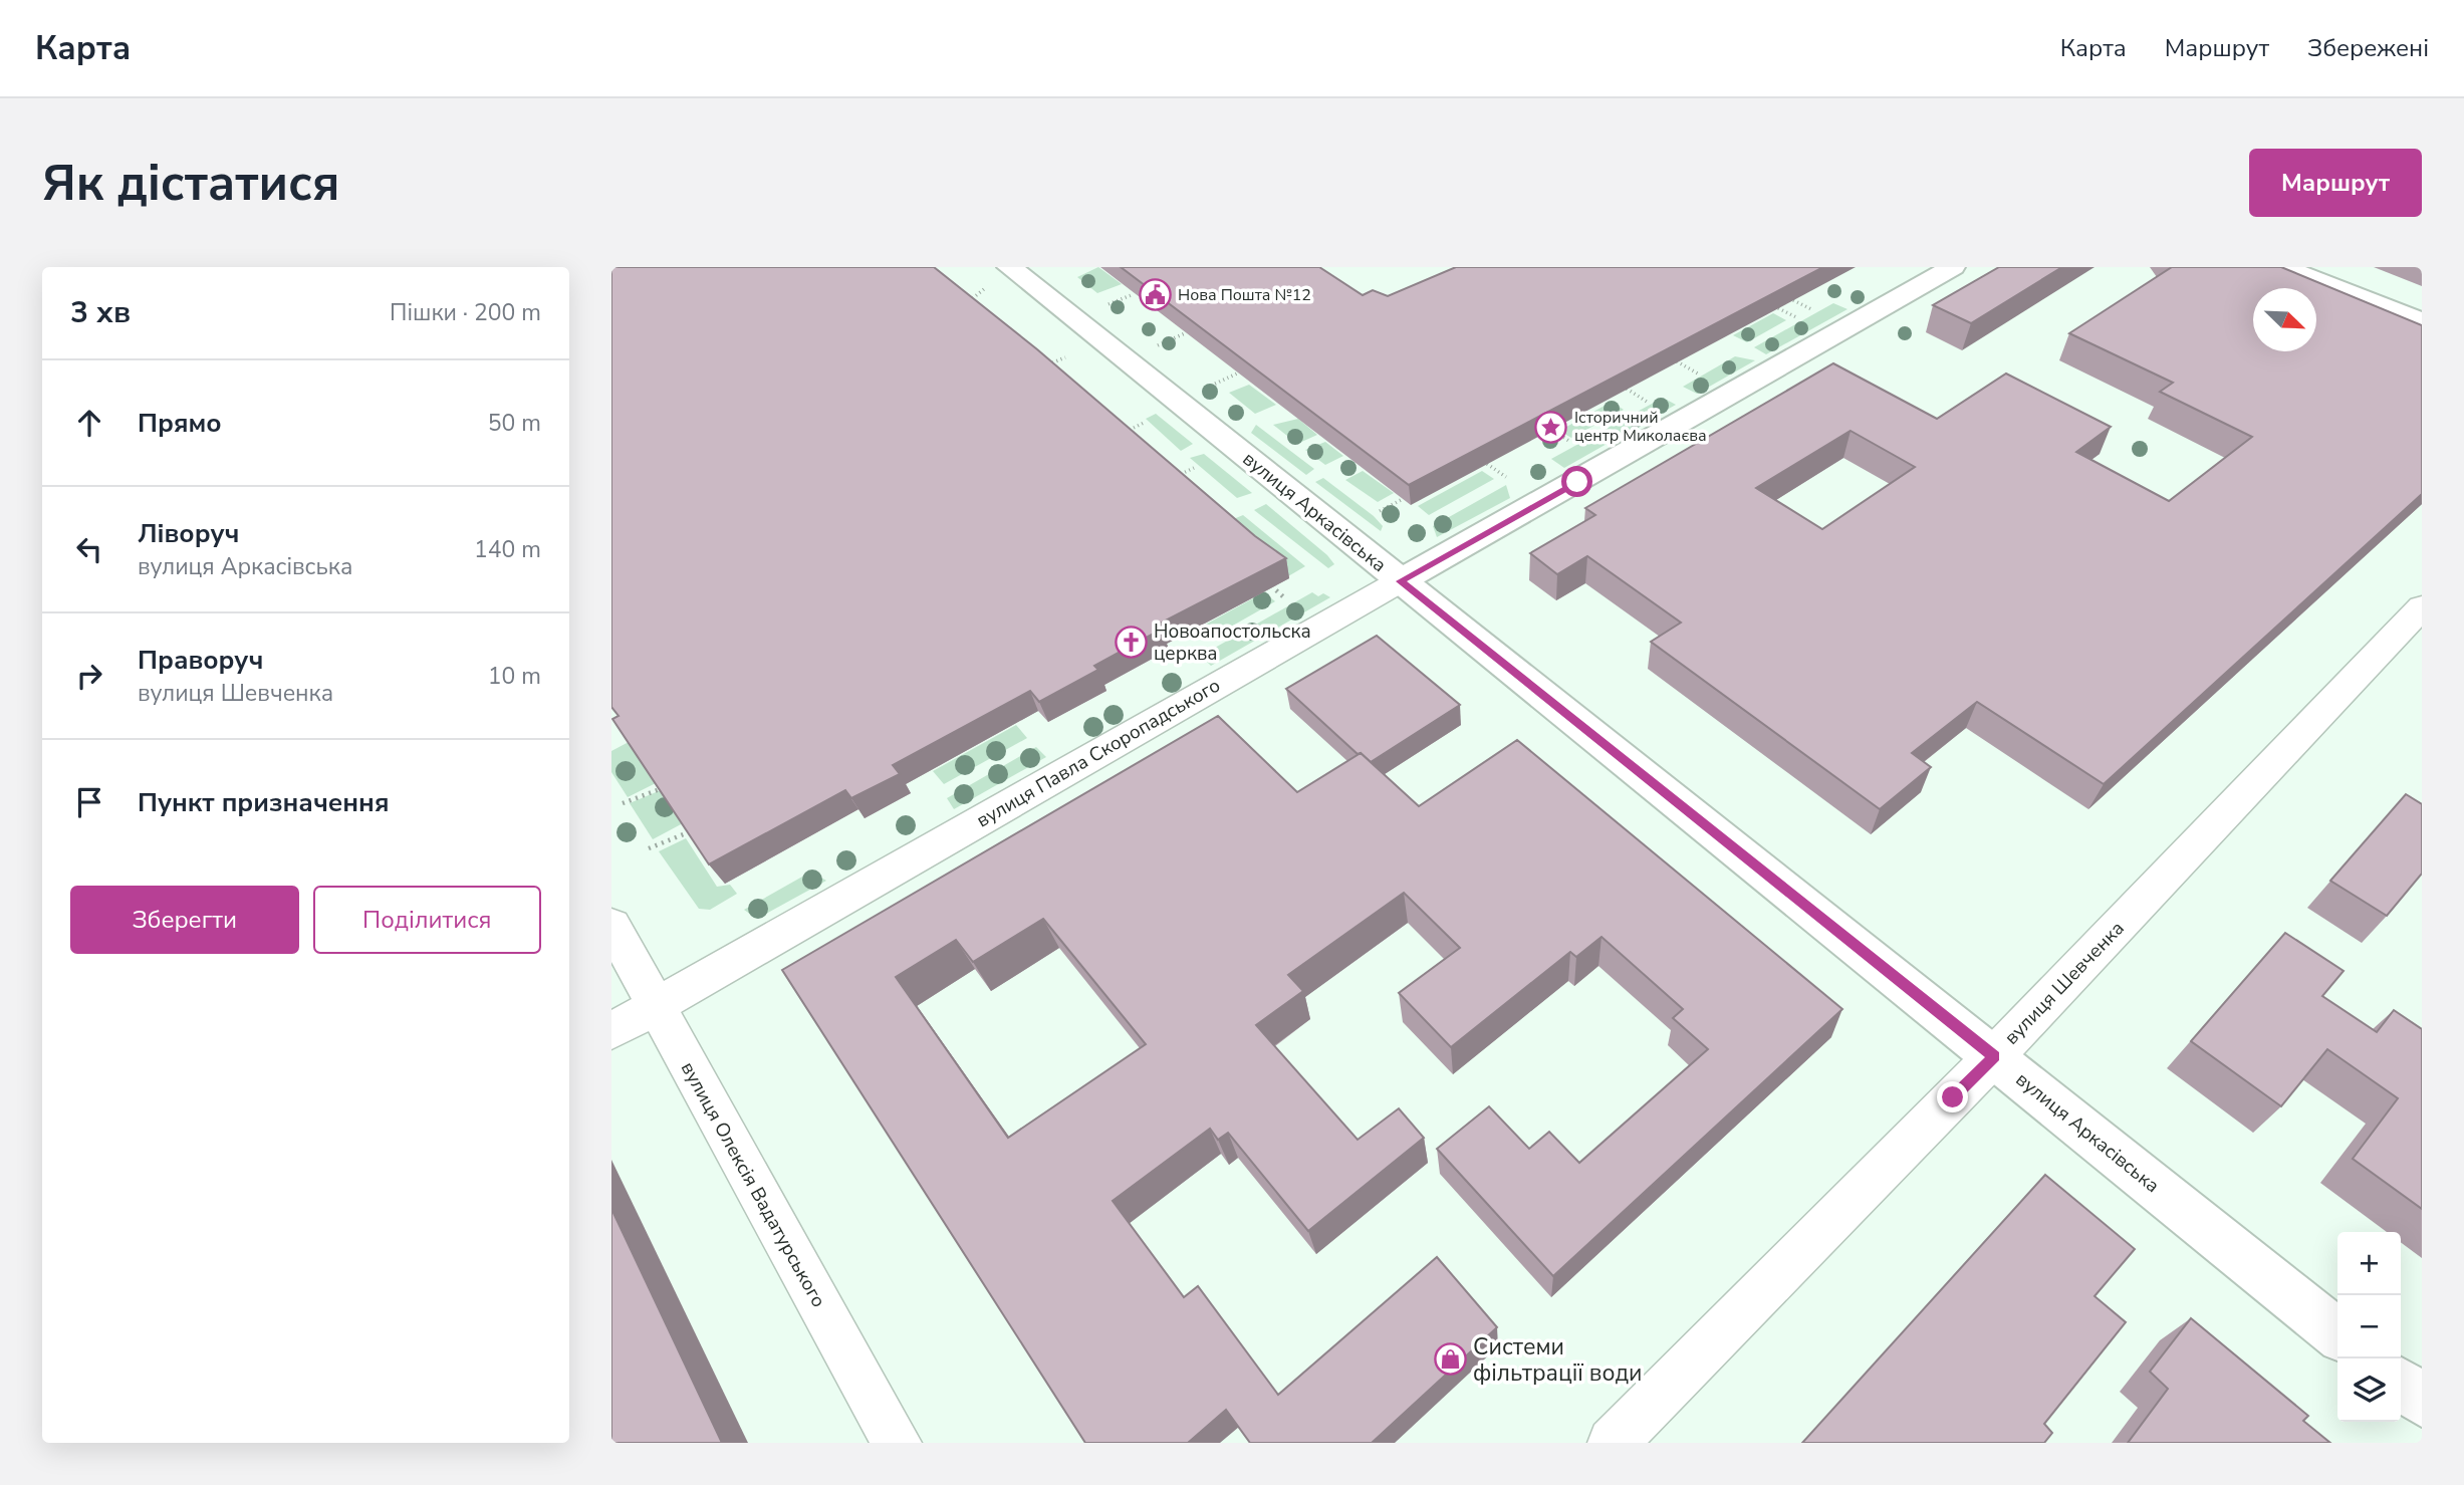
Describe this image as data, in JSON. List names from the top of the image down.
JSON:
{
  "streets": {
    "main road": ["вулиця Аркасівська", "вулиця Павла Скоропадського"],
    "street": ["вулиця Шевченка", "вулиця Олексія Вадатурського"]
  },
  "crossings": [
    ["вулиця Аркасівська", "вулиця Павла Скоропадського"],
    ["вулиця Аркасівська", "вулиця Шевченка"],
    ["вулиця Павла Скоропадського", "вулиця Олексія Вадатурського"]
  ],
  "places": {
    "public building": ["Нова Пошта №12"],
    "place": ["Історичний центр Миколаєва"],
    "church": ["Новоапостольска церква"],
    "shop": ["Системи фільтрації води"]
  },
  "north": "bottom right",
  "page": {
    "header": "Карта",
    "nav": ["Карта", "Маршрут", "Збережені"],
    "buttons": [
      "Маршрут",
      ["Зберегти", "Поділитися"]
    ],
    "title": "Як дістатися",
    "heading": ["3 хв", "Пішки · 200 m"],
    "list": [
      ["Прямо", "50 m"],
      ["Ліворуч", "вулиця Аркасівська", "140 m"],
      ["Праворуч", "вулиця Шевченка", "10 m"],
      "Пункт призначення"
    ],
    "map_buttons": ["+", "−"]
  }
}
